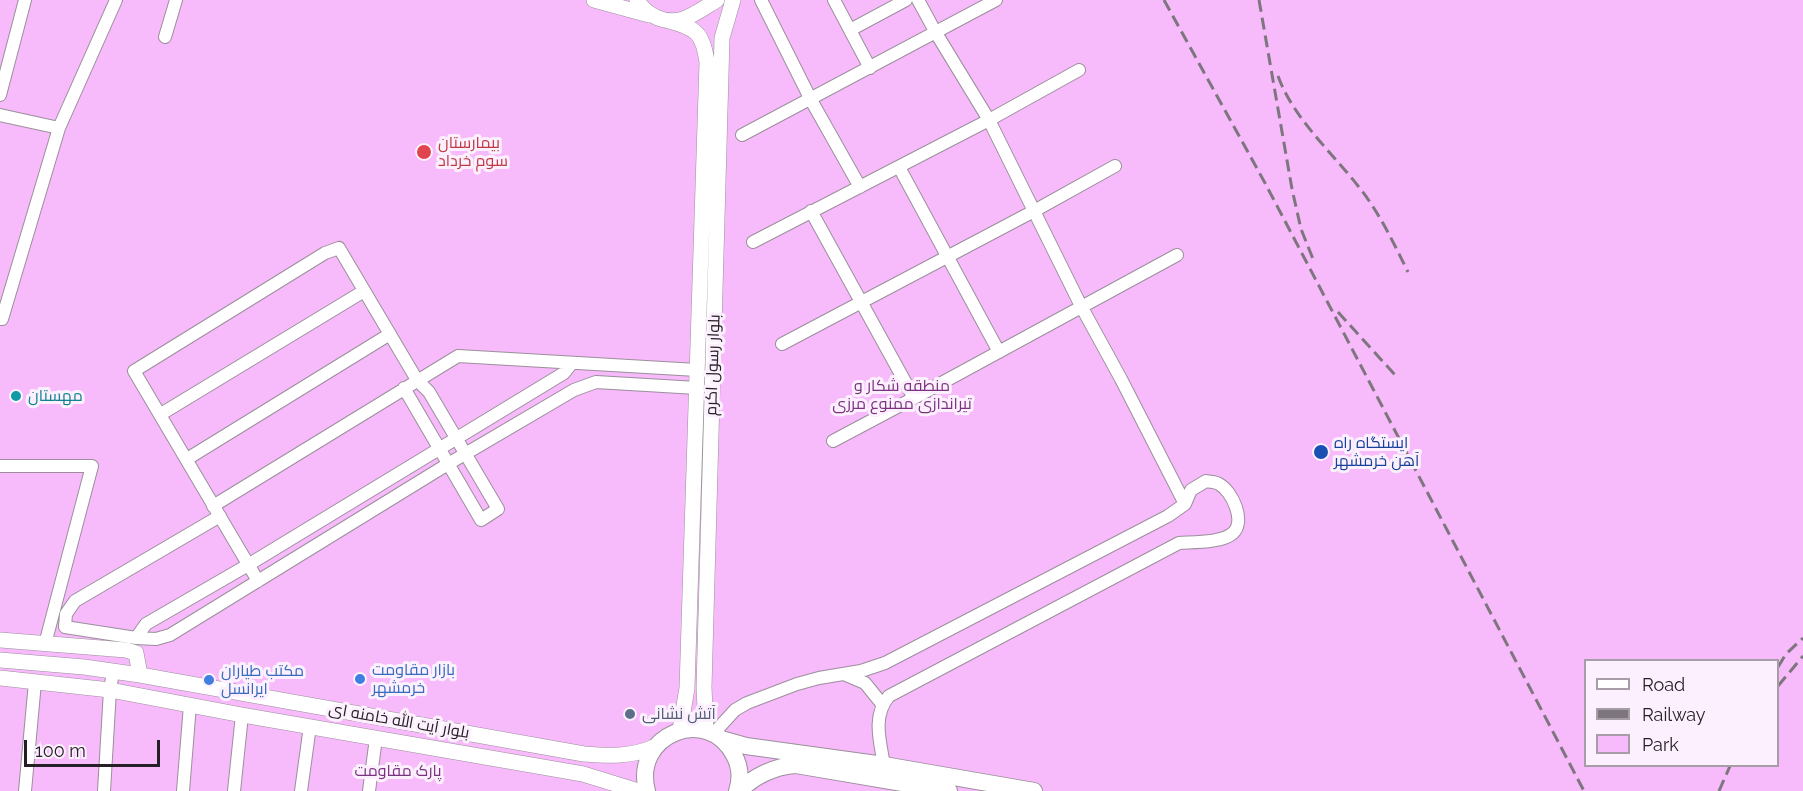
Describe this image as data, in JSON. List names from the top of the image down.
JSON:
{
  "streets": {
    "main road": ["بلوار رسول اکرم", "بلوار آیت الله خامنه ای"]
  },
  "parks": ["منطقه شکار و تیراندازی ممنوع مرزی", "پارک مقاومت"],
  "places": [
    "بیمارستان سوم خرداد",
    "مهستان",
    "ایستگاه راه آهن خرمشهر",
    "بازار مقاومت خرمشهر",
    "مكتب طياران ايرانسل",
    "آتش نشانی"
  ],
  "legend": ["Road", "Railway", "Park"],
  "scale_bar": "100 m"
}
